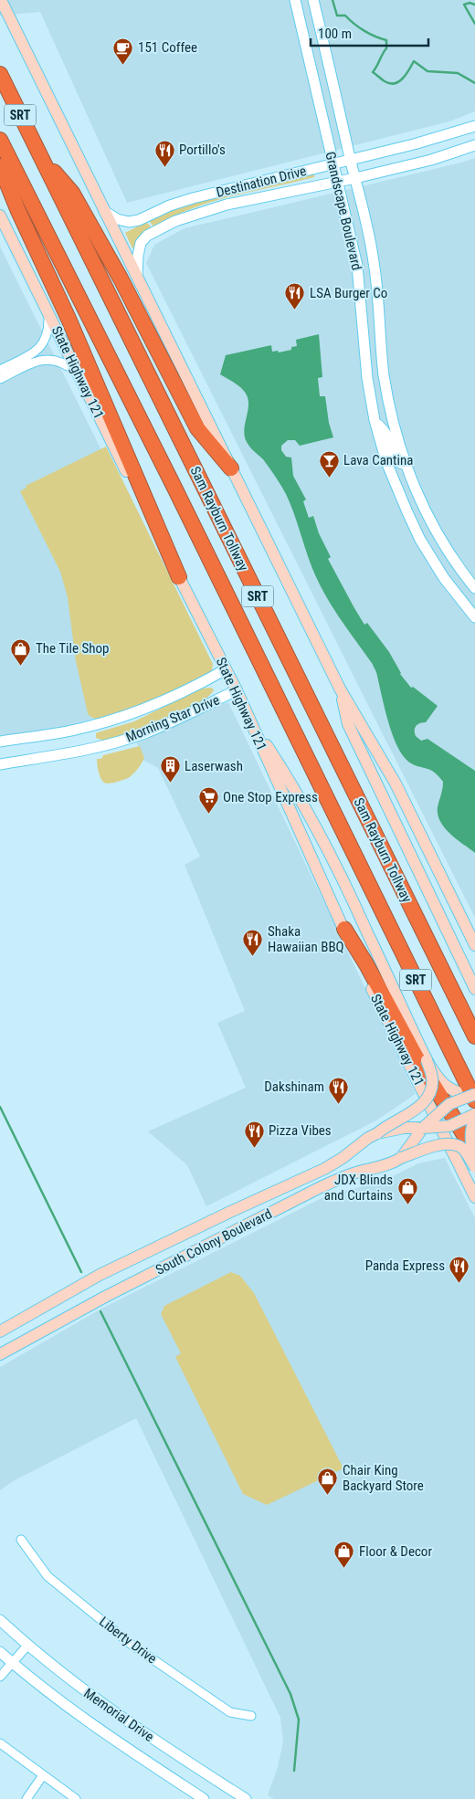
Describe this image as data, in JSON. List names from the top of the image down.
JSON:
{
  "streets": {
    "highway": ["SRT", "Sam Rayburn Tollway"],
    "main road": ["State Highway 121", "South Colony Boulevard"],
    "street": [
      "Destination Drive",
      "Grandscape Boulevard",
      "Morning Star Drive",
      "Liberty Drive",
      "Memorial Drive"
    ]
  },
  "crossings": [
    ["Destination Drive", "Grandscape Boulevard"],
    ["State Highway 121", "Morning Star Drive"]
  ],
  "places": {
    "cafe": ["151 Coffee"],
    "restaurant": [
      "Portillo's",
      "LSA Burger Co",
      "Shaka Hawaiian BBQ",
      "Dakshinam",
      "Pizza Vibes",
      "Panda Express"
    ],
    "bar": ["Lava Cantina"],
    "shop": [
      "The Tile Shop",
      "JDX Blinds and Curtains",
      "Chair King Backyard Store",
      "Floor & Decor"
    ],
    "building": ["Laserwash"],
    "supermarket": ["One Stop Express"]
  },
  "scale_bar": "100 m"
}
